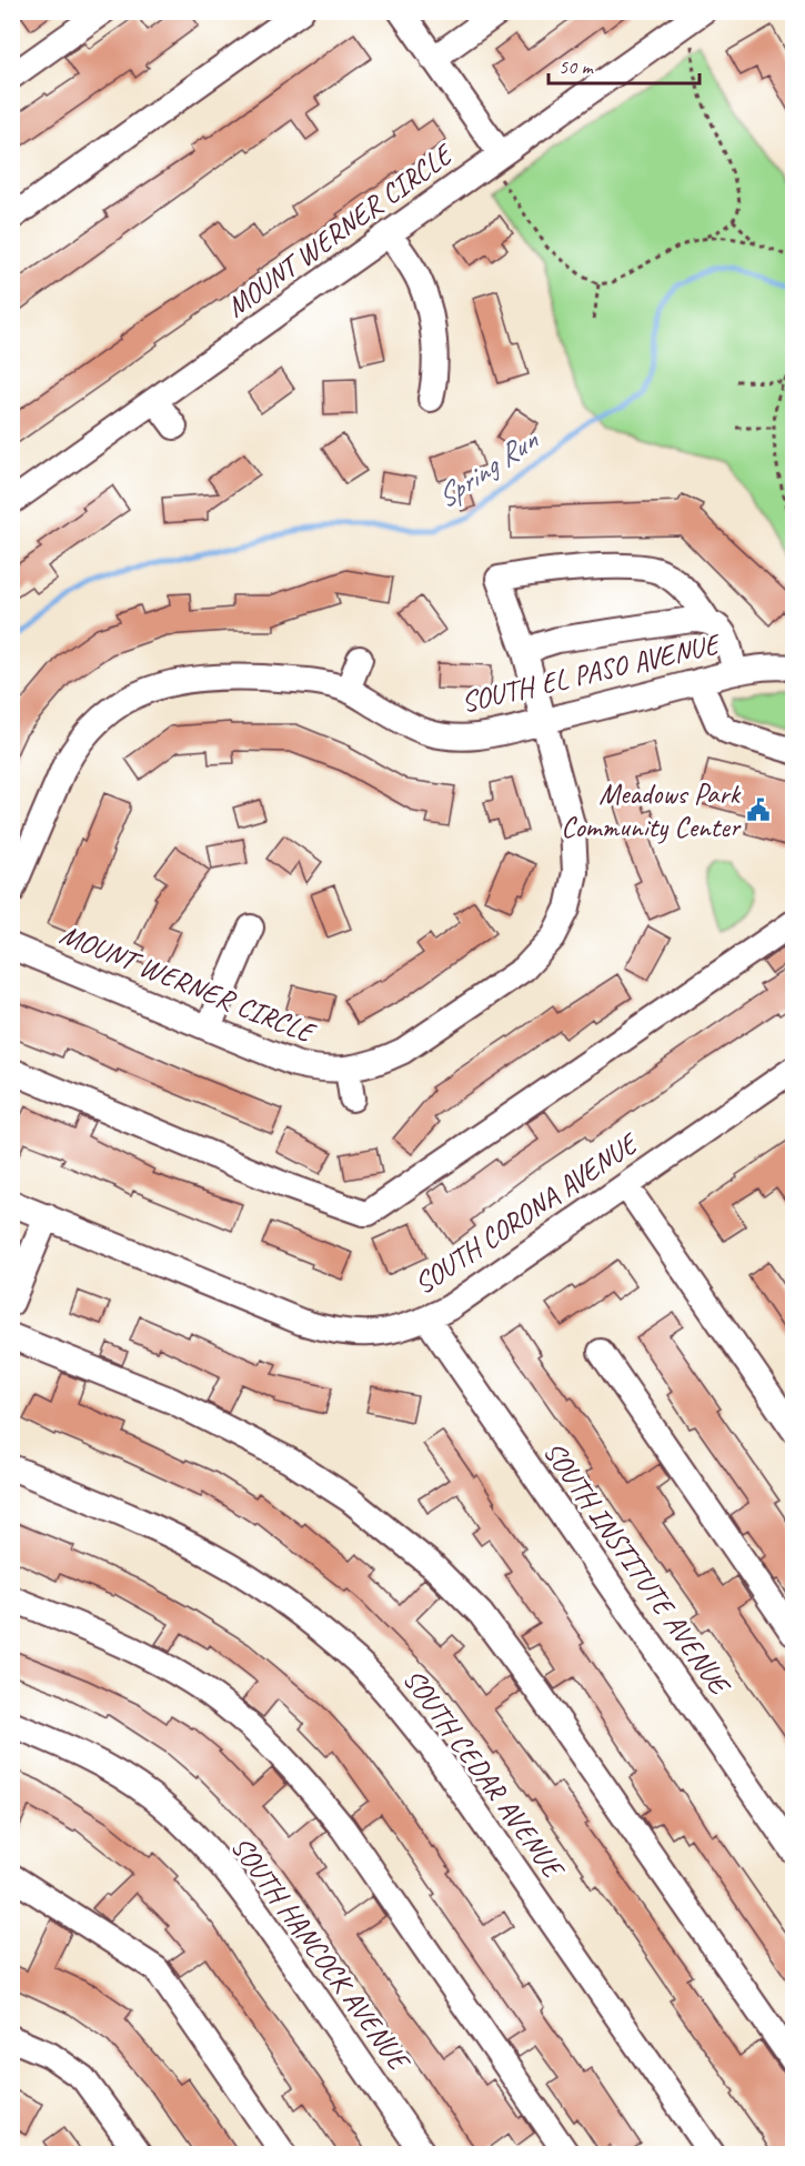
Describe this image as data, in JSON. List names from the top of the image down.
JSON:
{
  "streets": {
    "street": [
      "MOUNT WERNER CIRCLE",
      "SOUTH EL PASO AVENUE",
      "SOUTH CORONA AVENUE",
      "SOUTH INSTITUTE AVENUE",
      "SOUTH CEDAR AVENUE",
      "SOUTH HANCOCK AVENUE"
    ]
  },
  "crossings": [
    ["MOUNT WERNER CIRCLE", "SOUTH EL PASO AVENUE"],
    ["SOUTH CORONA AVENUE", "SOUTH INSTITUTE AVENUE"]
  ],
  "water": ["Spring Run"],
  "places": {
    "public building": ["Meadows Park Community Center"]
  },
  "scale_bar": "50 m"
}
